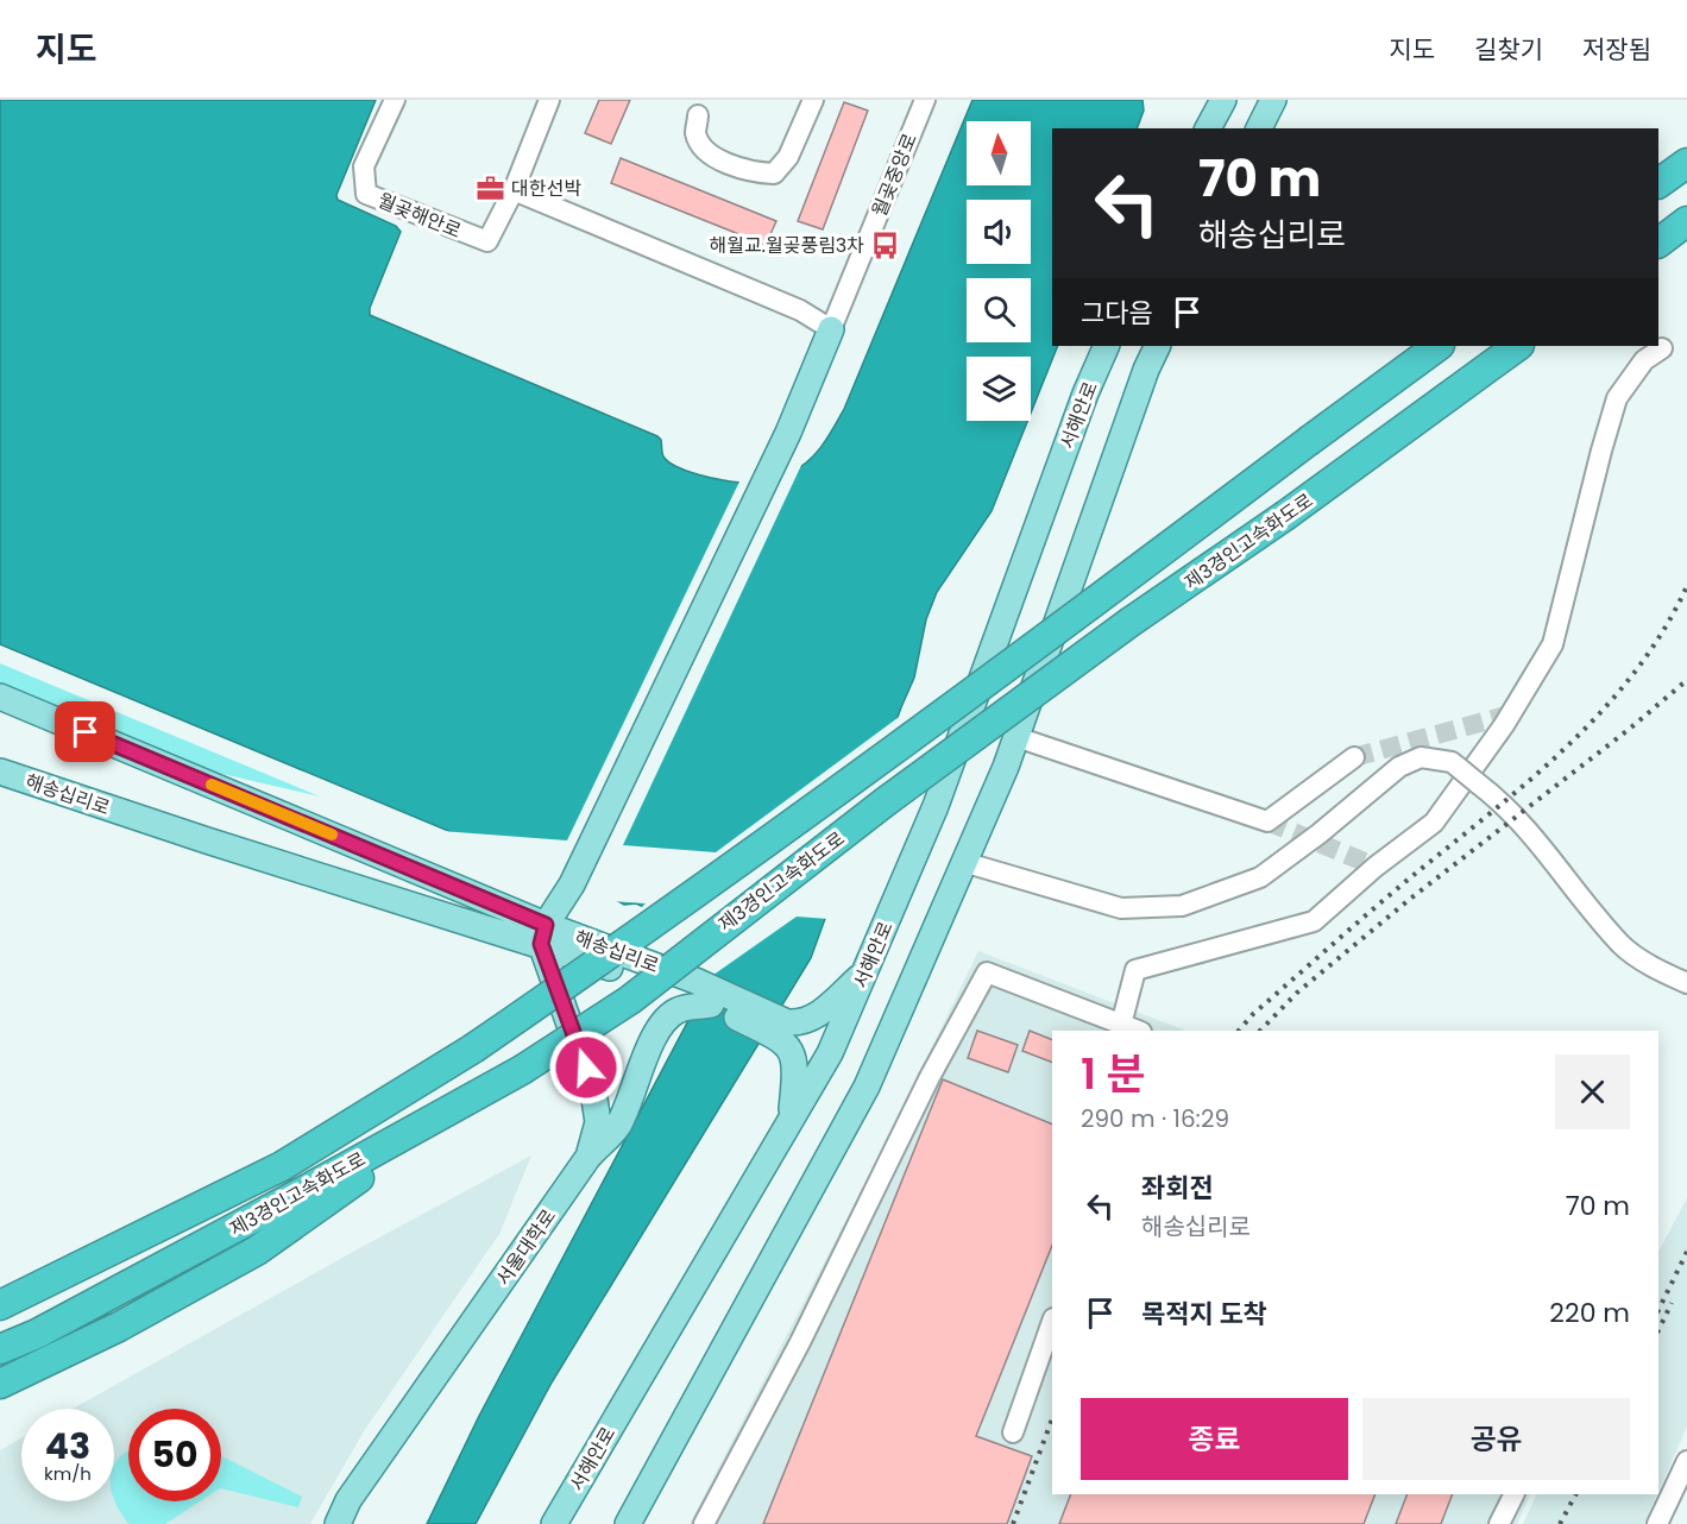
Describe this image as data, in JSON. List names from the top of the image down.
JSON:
{
  "streets": {
    "highway": ["제3경인고속화도로"],
    "main road": ["서해안로", "해송십리로", "서울대학로"],
    "street": ["월곶중앙로", "월곶해안로"]
  },
  "crossings": [
    ["서해안로", "해송십리로"],
    ["해송십리로", "서울대학로"]
  ],
  "places": {
    "office": ["대한선박"],
    "bus stop": ["해월교.월곶풍림3차"]
  },
  "north": "top",
  "page": {
    "header": "지도",
    "nav": ["지도", "길찾기", "저장됨"],
    "turn": ["70 m", "해송십리로"],
    "then": "그다음",
    "heading": ["1 분", "290 m · 16:29"],
    "list": [
      {
        "name": "좌회전",
        "note": "해송십리로",
        "value": "70 m"
      },
      {
        "name": "목적지 도착",
        "value": "220 m"
      }
    ],
    "buttons": ["종료", "공유"],
    "speed": "43 km/h",
    "limit": "50"
  }
}
